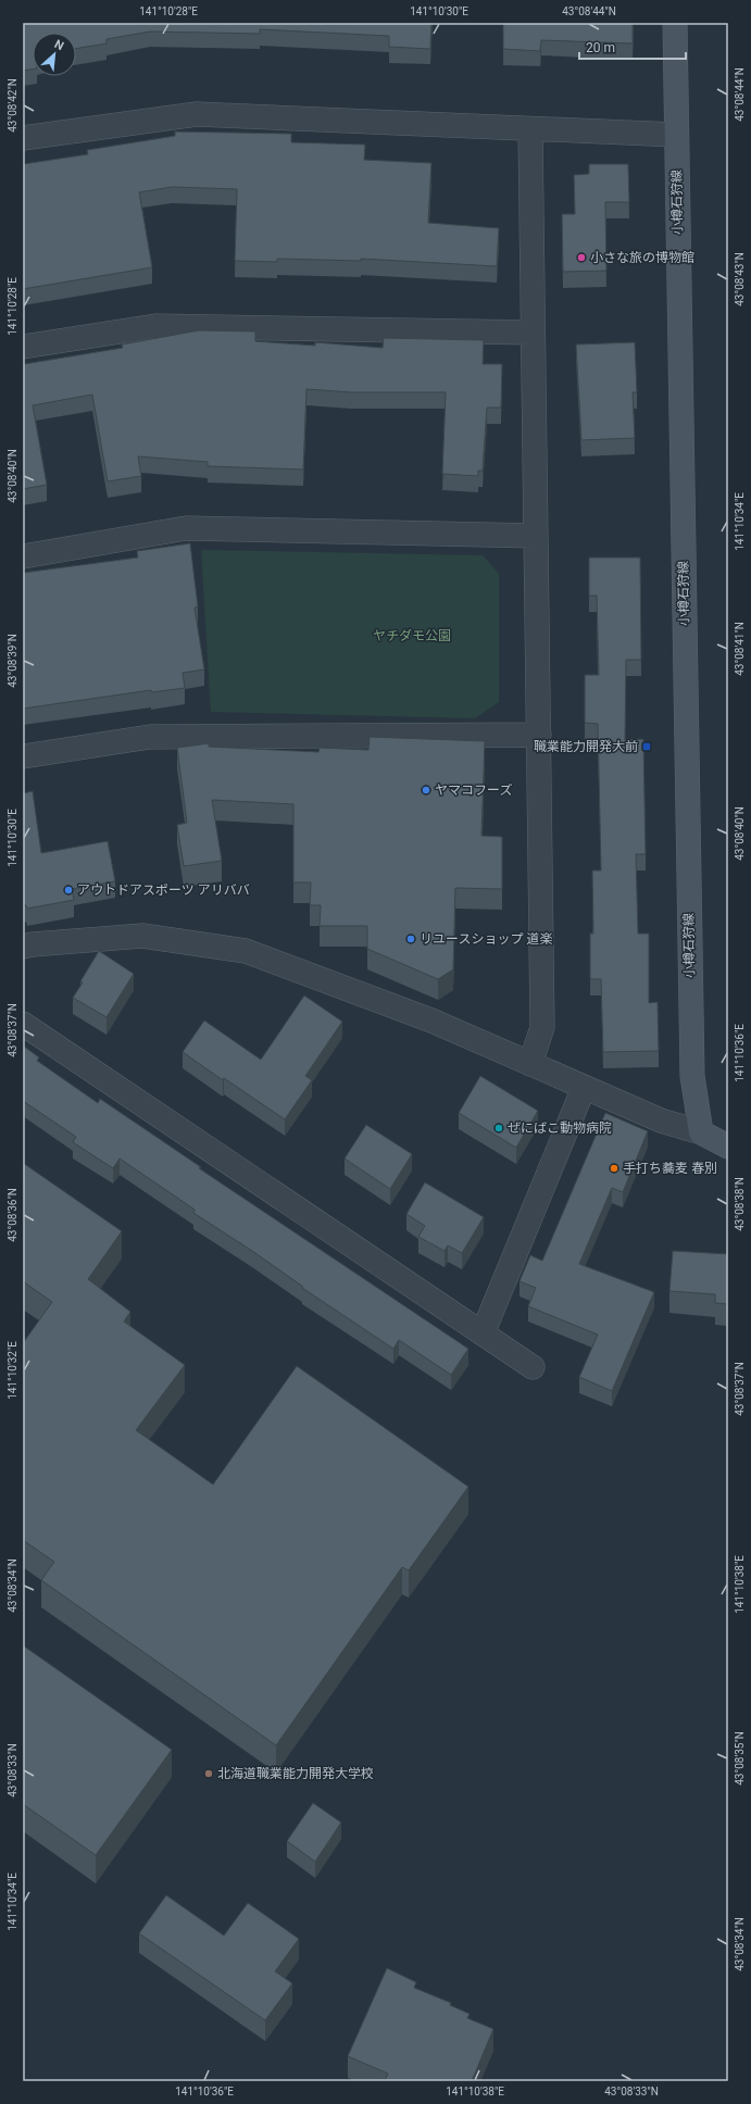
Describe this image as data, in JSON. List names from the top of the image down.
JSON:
{
  "streets": {
    "main road": ["小樽石狩線"]
  },
  "parks": ["ヤチダモ公園"],
  "places": {
    "other": [
      "小さな旅の博物館",
      "ヤマコフーズ",
      "アウトドアスポーツ アリババ",
      "リユースショップ 道楽",
      "ぜにばこ動物病院",
      "手打ち蕎麦 春別",
      "北海道職業能力開発大学校"
    ],
    "transit": ["職業能力開発大前"]
  },
  "scale_bar": "20 m",
  "north": "top right",
  "coordinates": [
    "141°10'28\"E",
    "141°10'30\"E",
    "43°08'44\"N",
    "43°08'42\"N",
    "43°08'43\"N",
    "43°08'40\"N",
    "141°10'34\"E",
    "43°08'41\"N",
    "43°08'39\"N",
    "43°08'37\"N",
    "141°10'36\"E",
    "43°08'38\"N",
    "43°08'36\"N",
    "141°10'32\"E",
    "141°10'38\"E",
    "43°08'34\"N",
    "43°08'35\"N",
    "43°08'33\"N"
  ]
}
